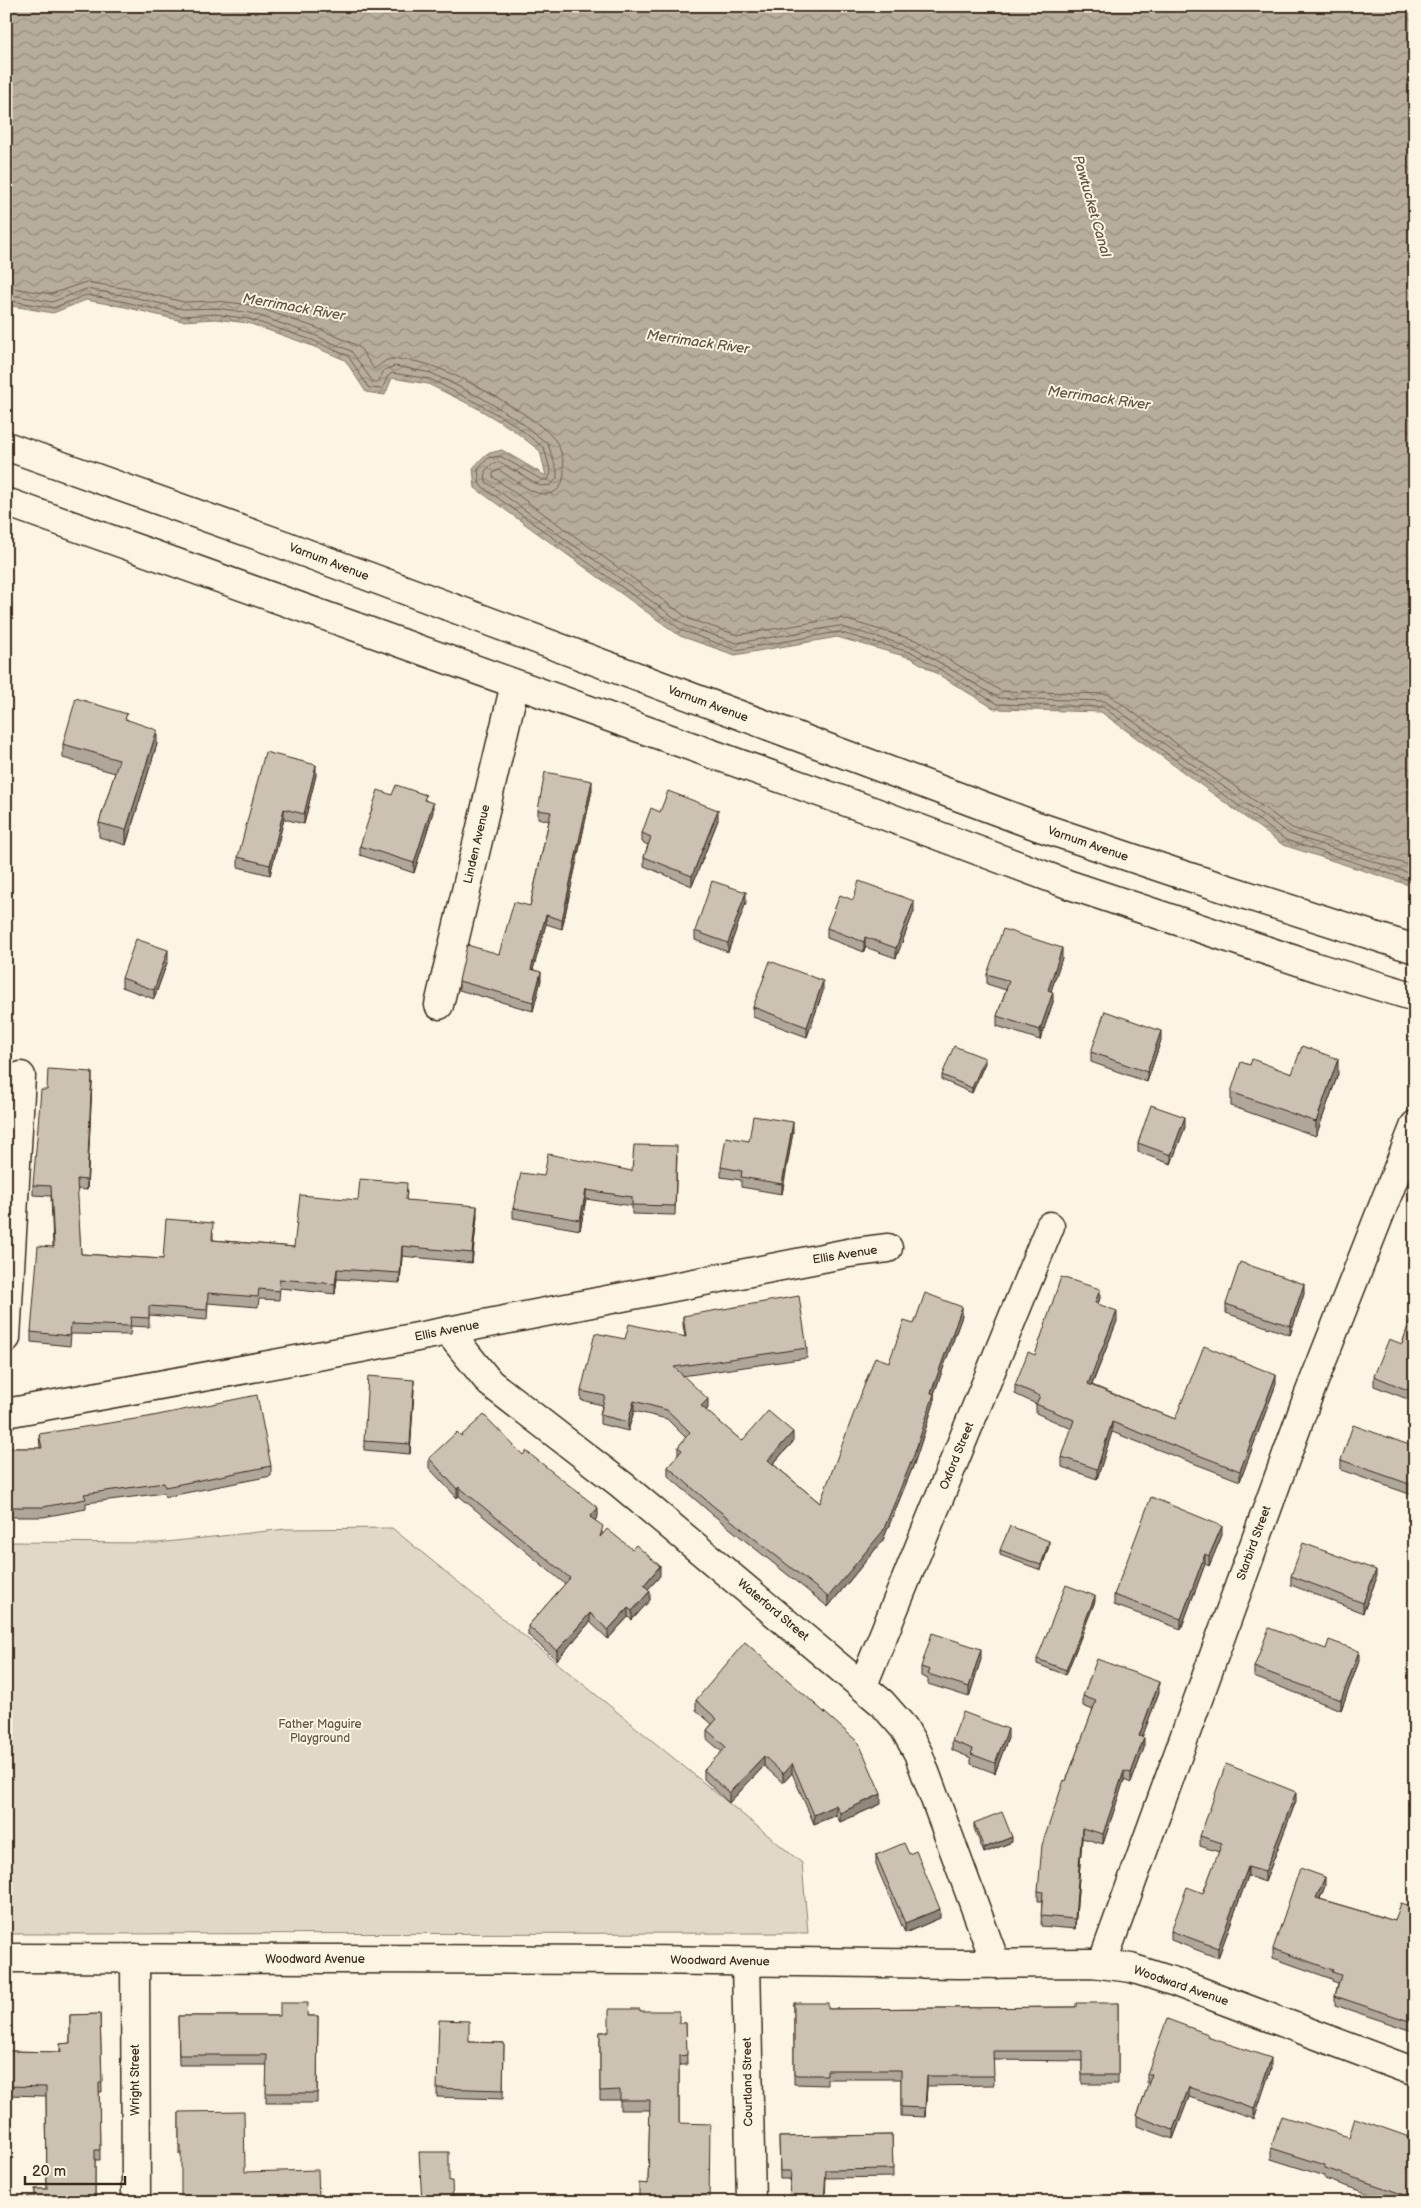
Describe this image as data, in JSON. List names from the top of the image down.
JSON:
{
  "streets": {
    "street": [
      "Varnum Avenue",
      "Linden Avenue",
      "Ellis Avenue",
      "Oxford Street",
      "Starbird Street",
      "Waterford Street",
      "Woodward Avenue",
      "Wright Street",
      "Courtland Street"
    ]
  },
  "crossings": [
    ["Ellis Avenue", "Waterford Street"],
    ["Oxford Street", "Waterford Street"],
    ["Starbird Street", "Woodward Avenue"],
    ["Waterford Street", "Woodward Avenue"],
    ["Woodward Avenue", "Wright Street"],
    ["Woodward Avenue", "Courtland Street"]
  ],
  "water": ["Pawtucket Canal", "Merrimack River"],
  "parks": ["Father Maguire Playground"],
  "scale_bar": "20 m"
}
